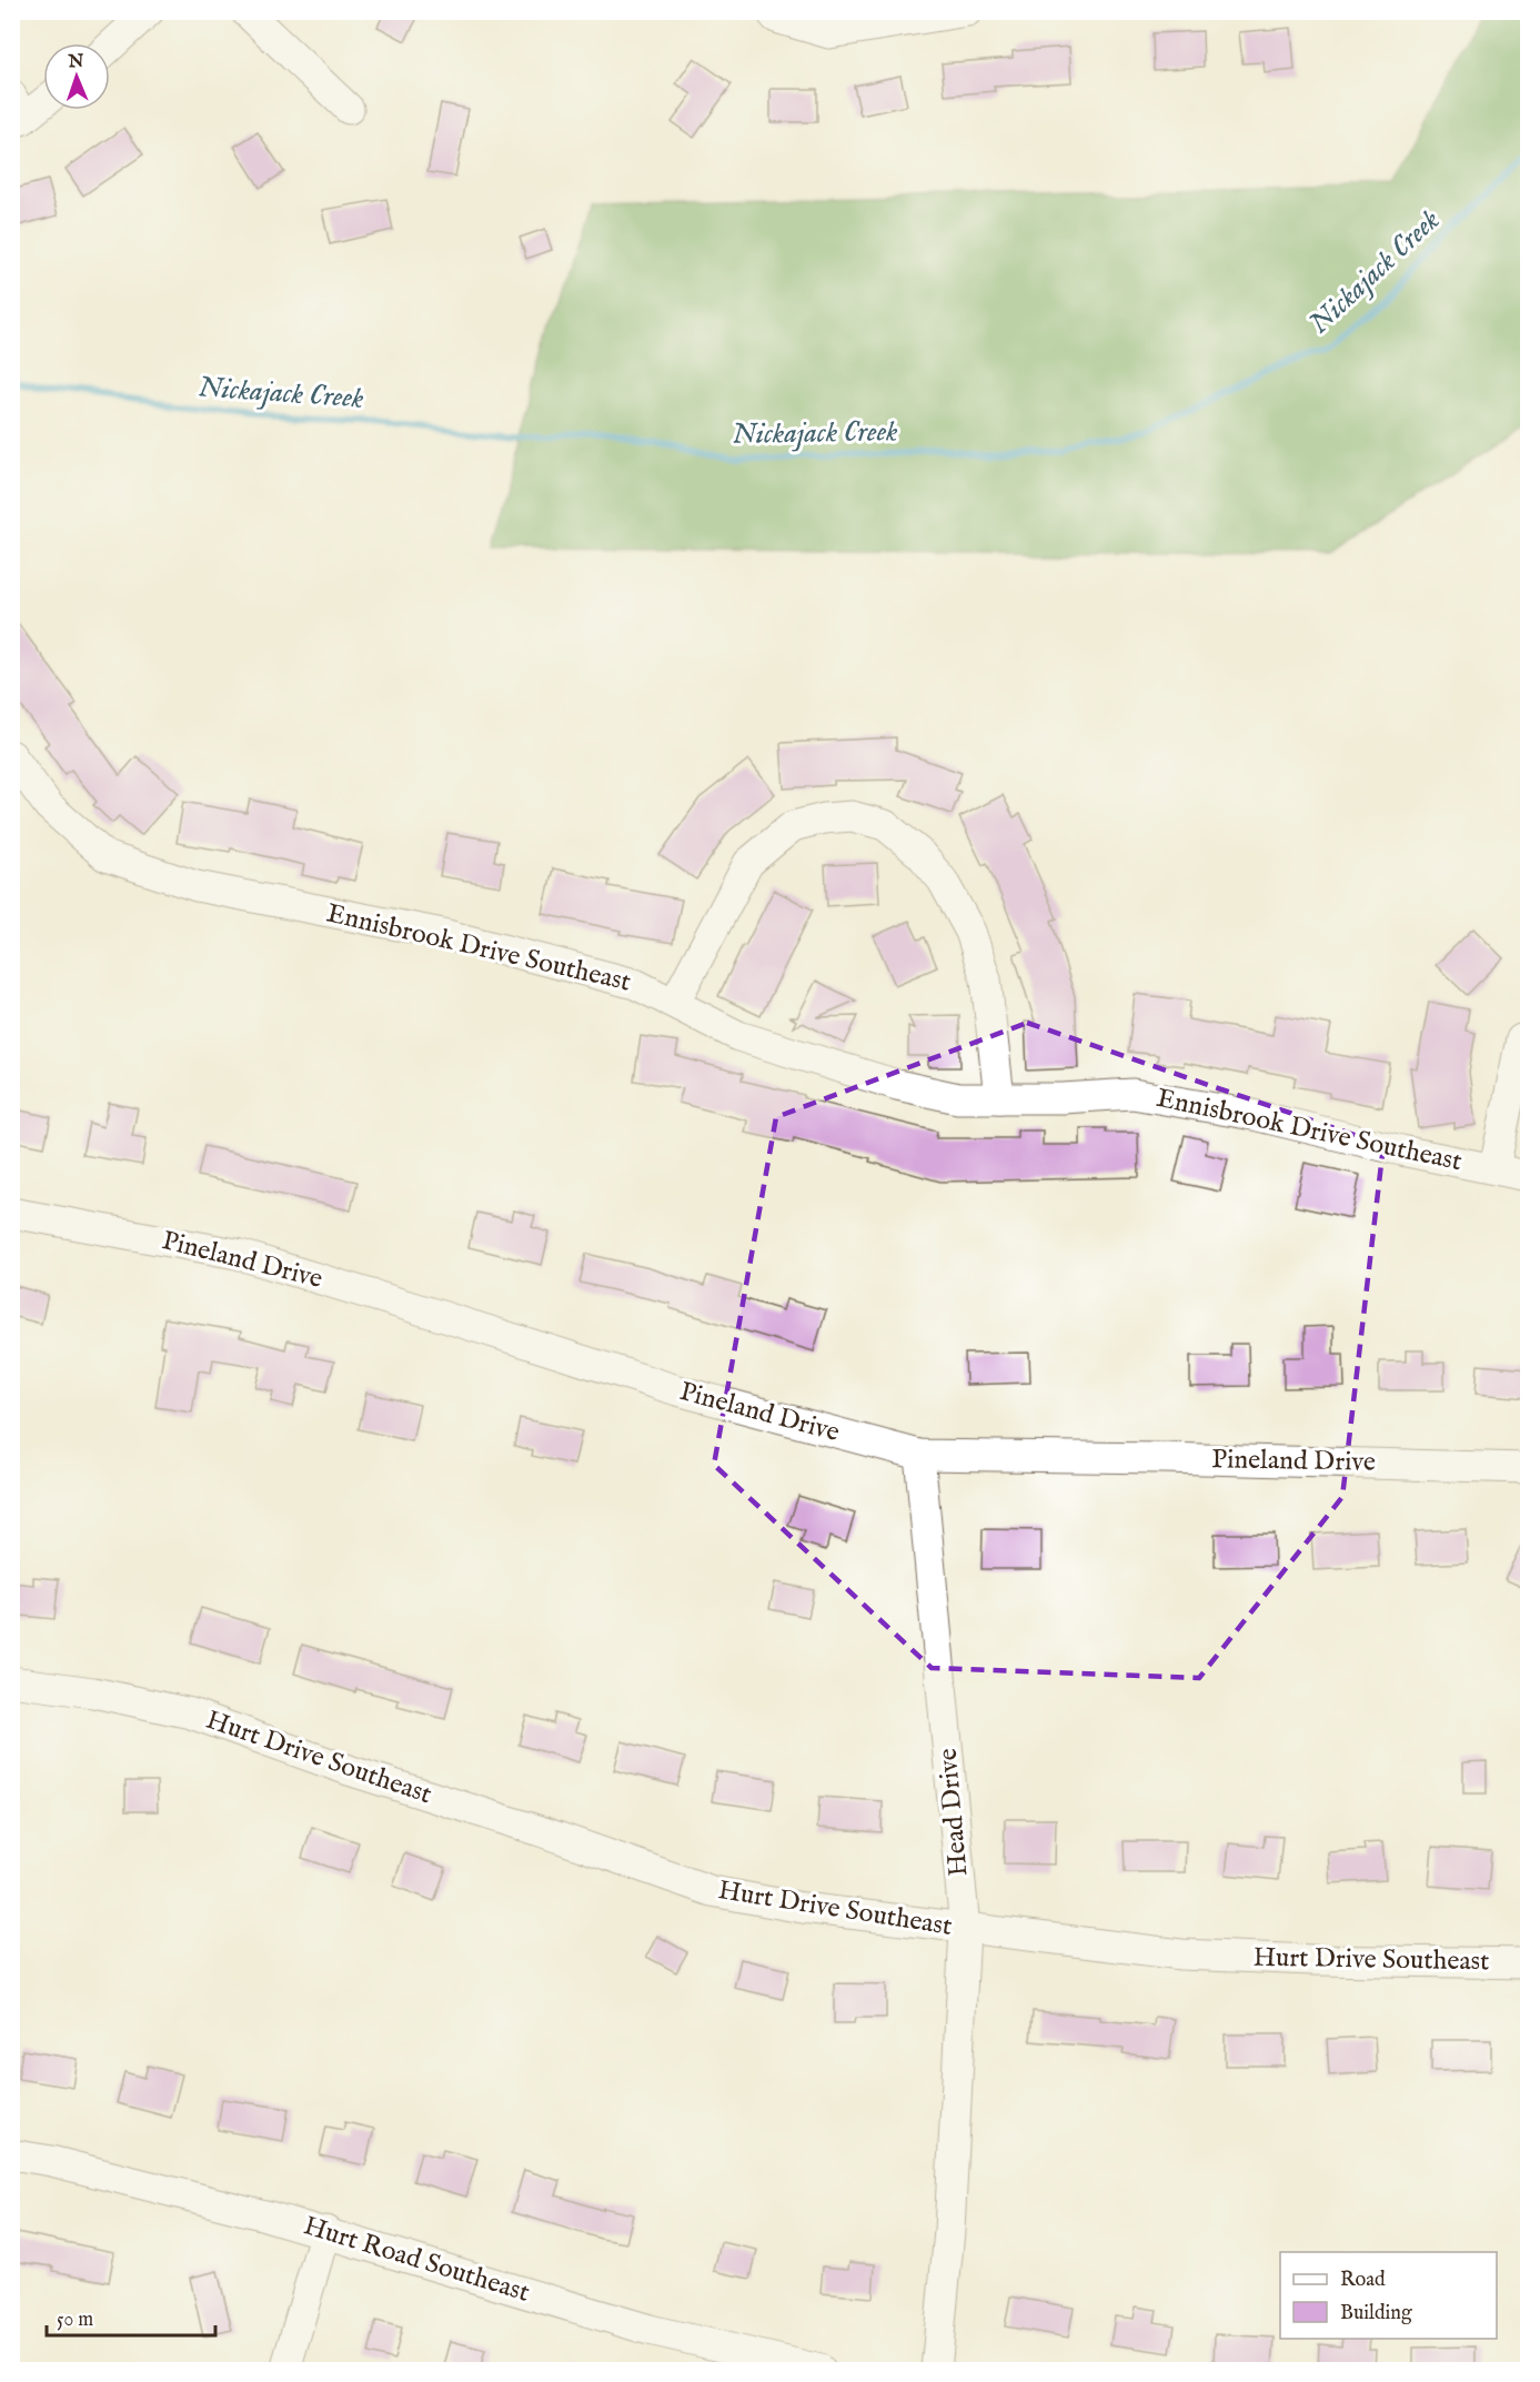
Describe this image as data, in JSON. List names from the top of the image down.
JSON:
{
  "streets": {
    "street": [
      "Ennisbrook Drive Southeast",
      "Pineland Drive",
      "Hurt Drive Southeast",
      "Head Drive",
      "Hurt Road Southeast"
    ]
  },
  "crossings": [
    ["Pineland Drive", "Head Drive"],
    ["Hurt Drive Southeast", "Head Drive"]
  ],
  "water": ["Nickajack Creek"],
  "legend": ["Road", "Building"],
  "scale_bar": "50 m",
  "north": "top"
}
